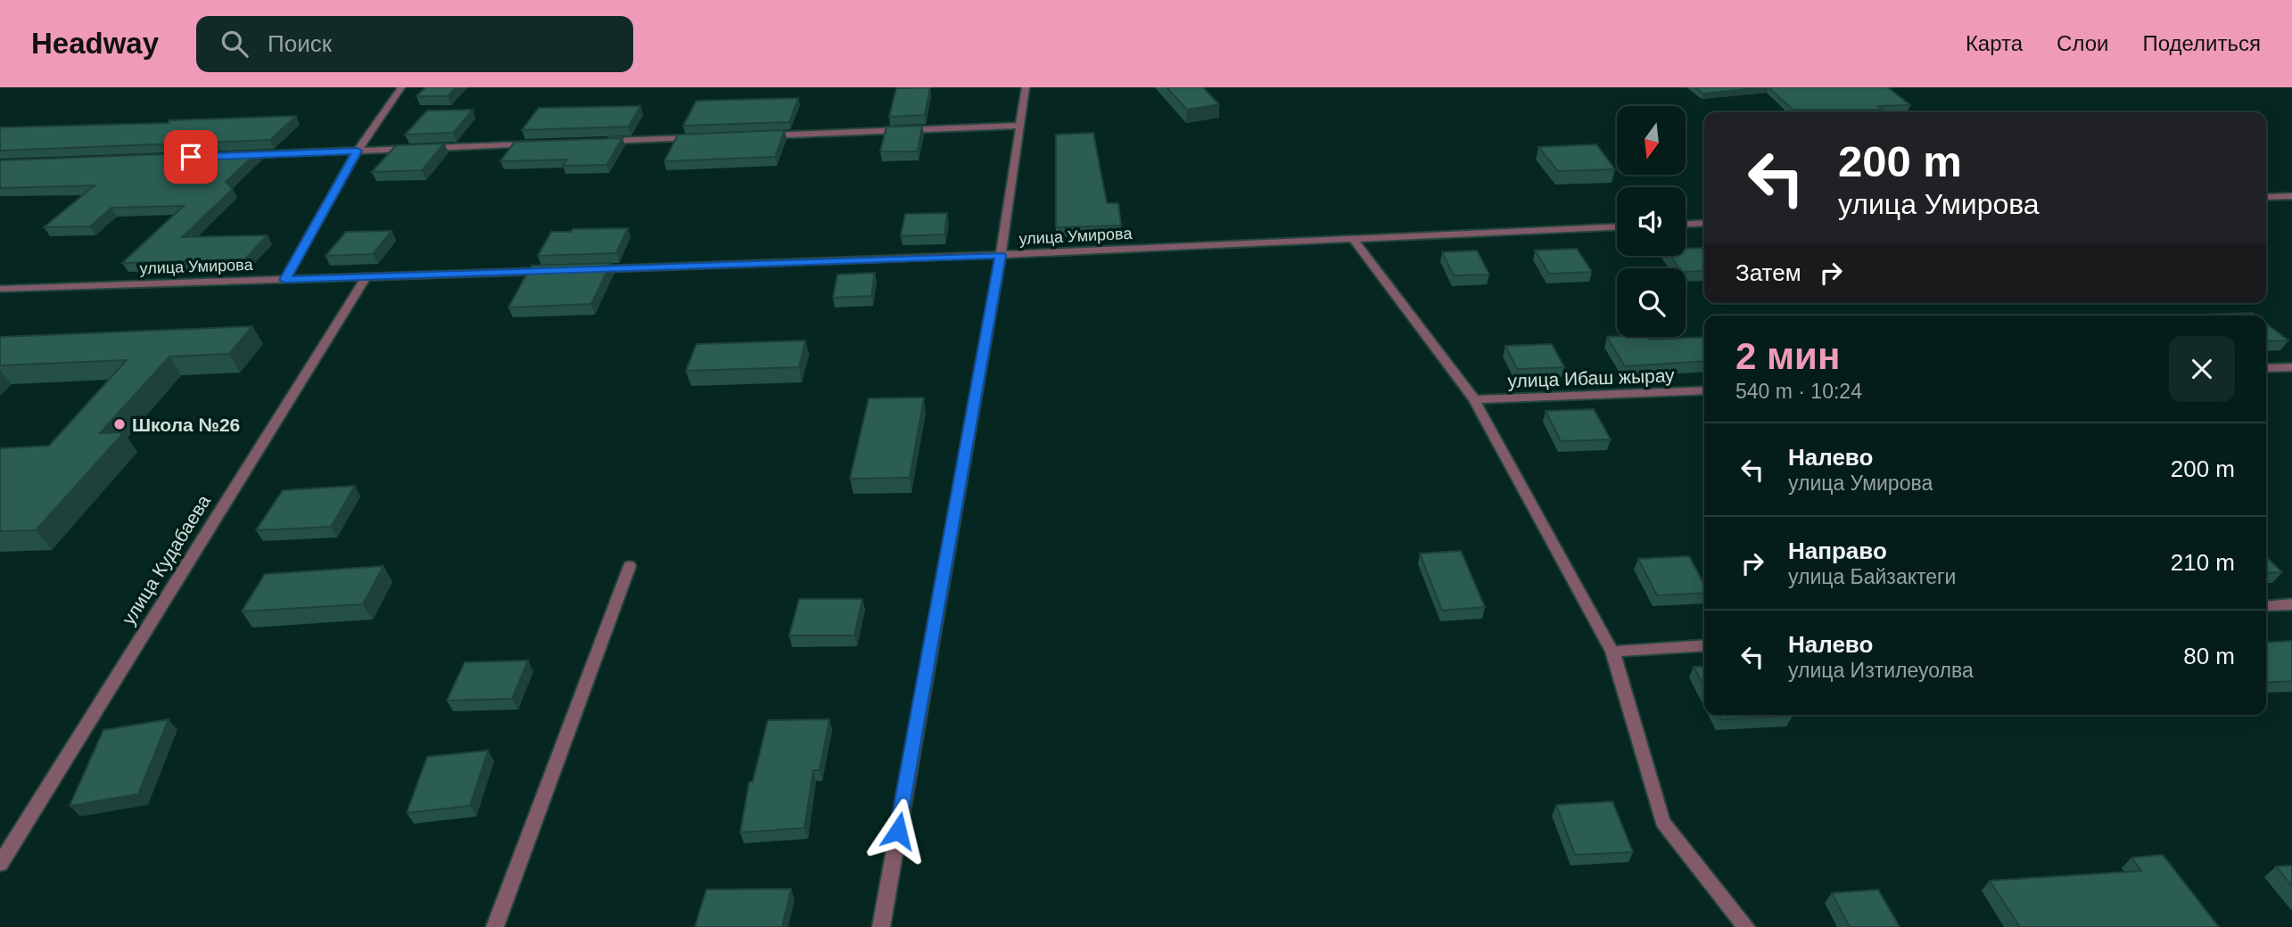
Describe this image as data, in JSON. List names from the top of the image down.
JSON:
{
  "streets": {
    "street": ["улица Умирова", "улица Ибаш жырау", "улица Кудабаева"]
  },
  "crossings": [
    ["улица Умирова", "улица Кудабаева"]
  ],
  "places": ["Школа №26"],
  "north": "bottom",
  "page": {
    "header": "Headway",
    "search": "Поиск",
    "nav": ["Карта", "Слои", "Поделиться"],
    "turn": ["200 m", "улица Умирова"],
    "then": "Затем",
    "heading": ["2 мин", "540 m · 10:24"],
    "list": [
      {
        "name": "Налево",
        "note": "улица Умирова",
        "value": "200 m"
      },
      {
        "name": "Направо",
        "note": "улица Байзактеги",
        "value": "210 m"
      },
      {
        "name": "Налево",
        "note": "улица Изтилеуолва",
        "value": "80 m"
      }
    ]
  }
}
